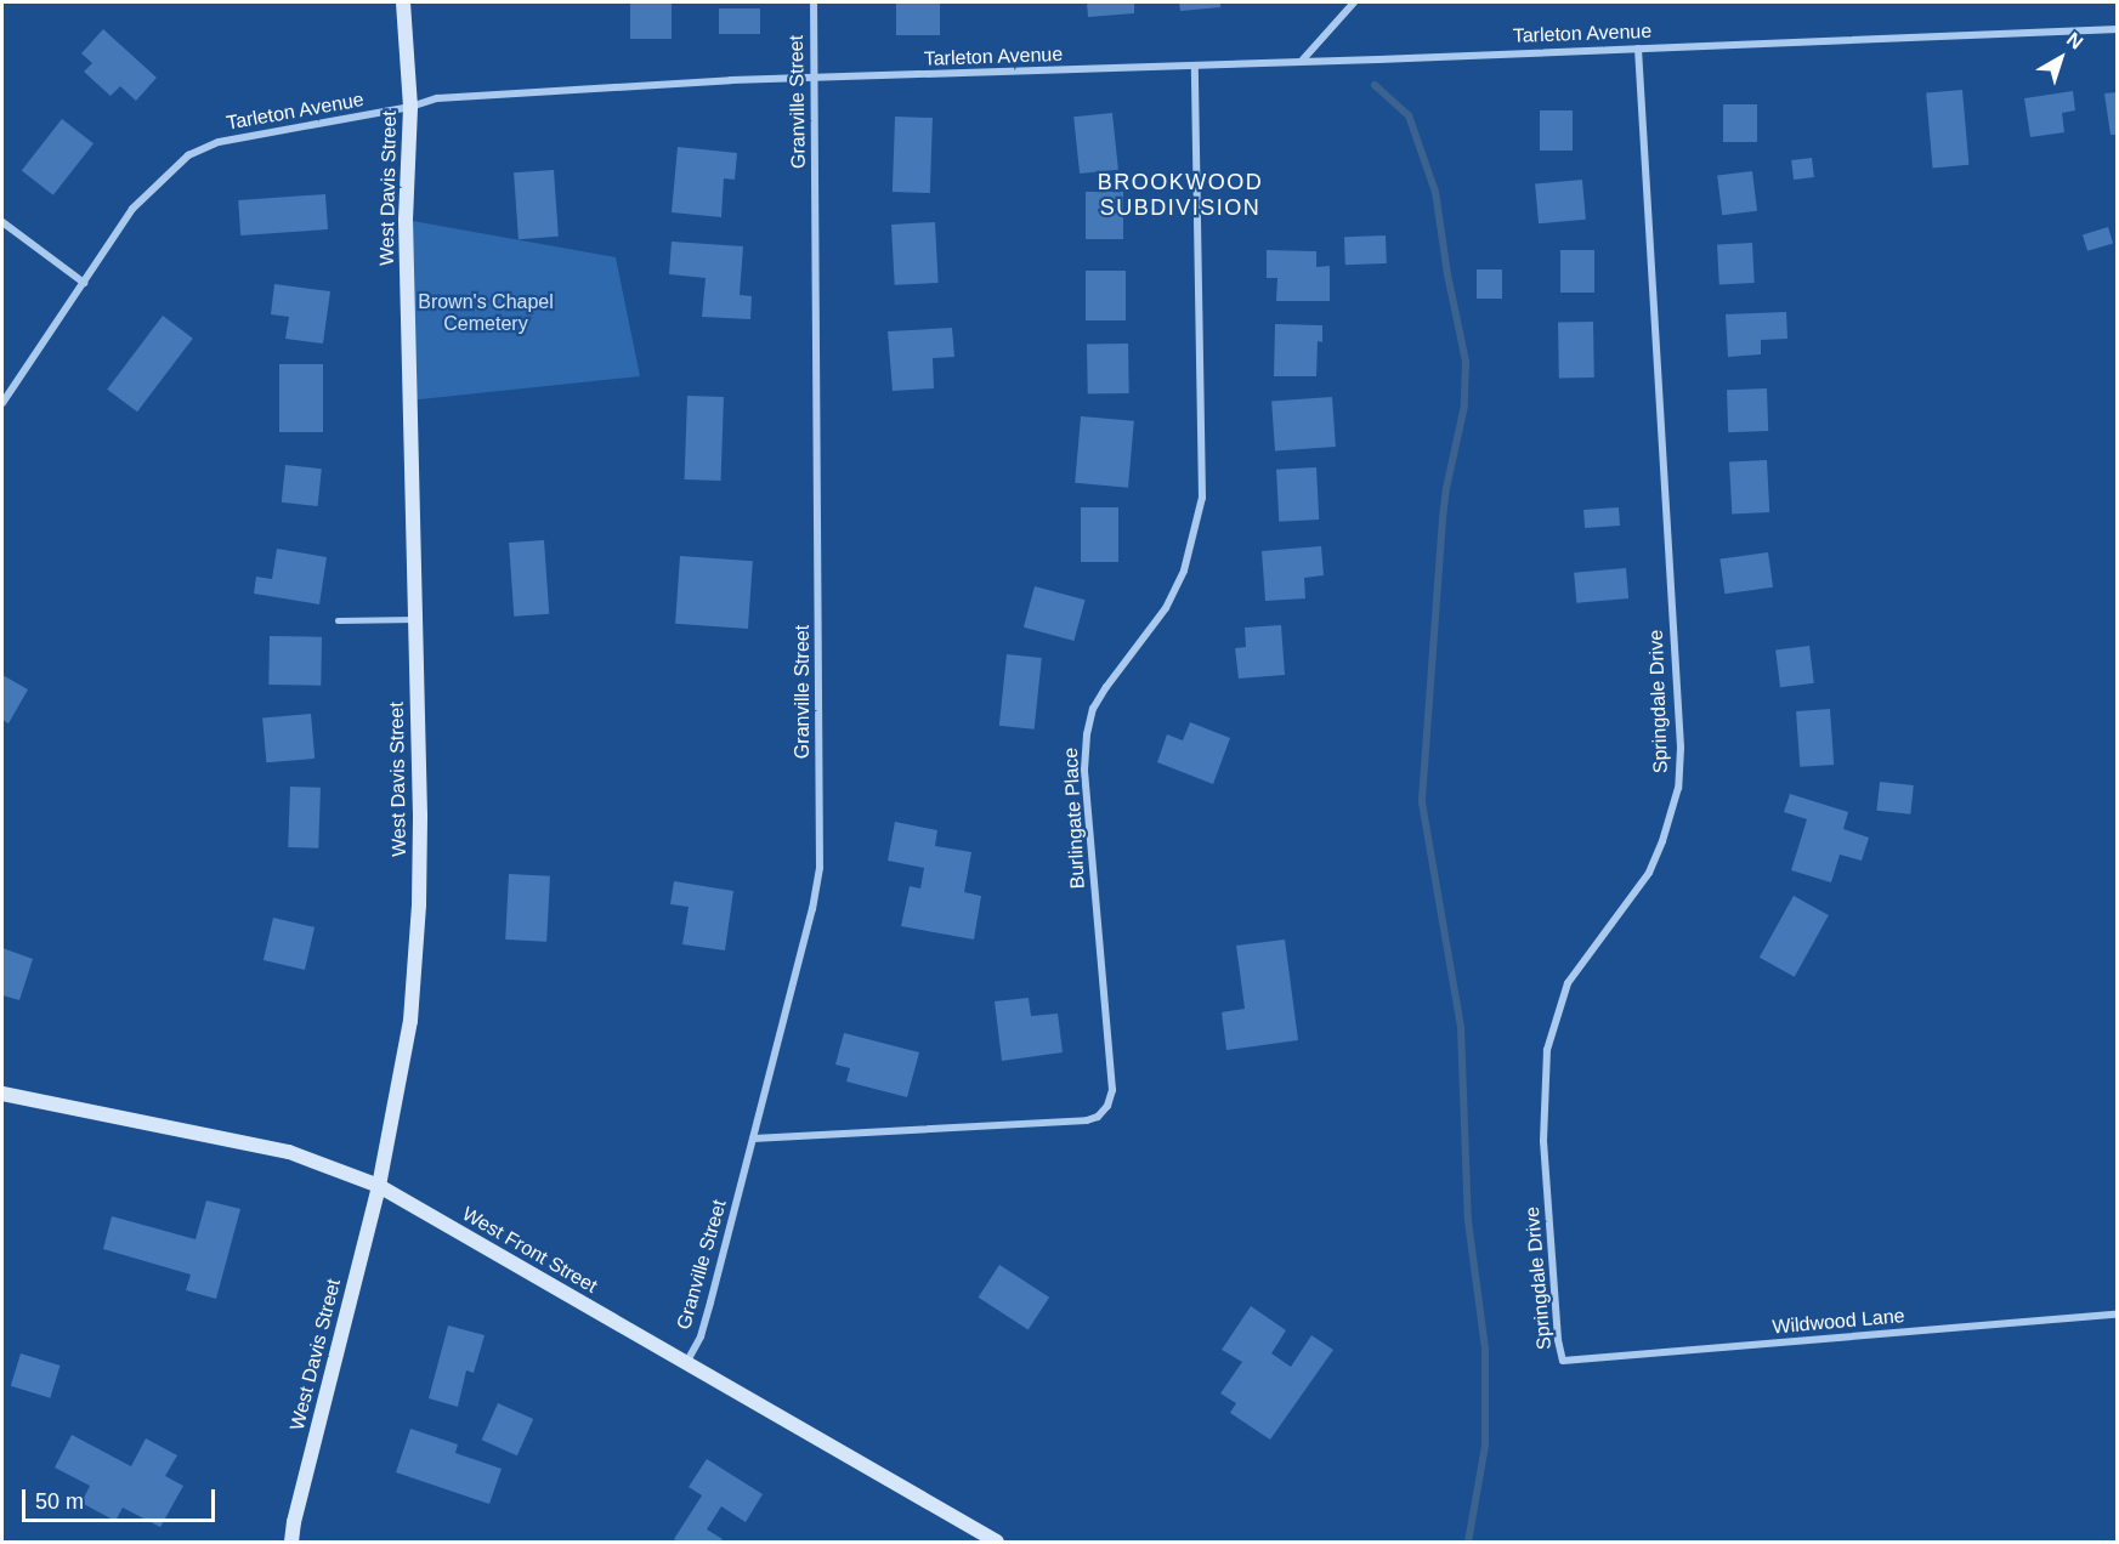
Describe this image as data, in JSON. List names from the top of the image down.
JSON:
{
  "streets": {
    "street": [
      "Tarleton Avenue",
      "Granville Street",
      "West Davis Street",
      "Springdale Drive",
      "Burlingate Place",
      "West Front Street",
      "Wildwood Lane"
    ]
  },
  "crossings": [
    ["Tarleton Avenue", "Granville Street"],
    ["Tarleton Avenue", "West Davis Street"],
    ["Tarleton Avenue", "Springdale Drive"],
    ["Tarleton Avenue", "Burlingate Place"],
    ["Granville Street", "Burlingate Place"],
    ["Granville Street", "West Front Street"],
    ["West Davis Street", "West Front Street"],
    ["Springdale Drive", "Wildwood Lane"]
  ],
  "districts": ["BROOKWOOD SUBDIVISION"],
  "parks": ["Brown's Chapel Cemetery"],
  "scale_bar": "50 m",
  "north": "top right"
}
